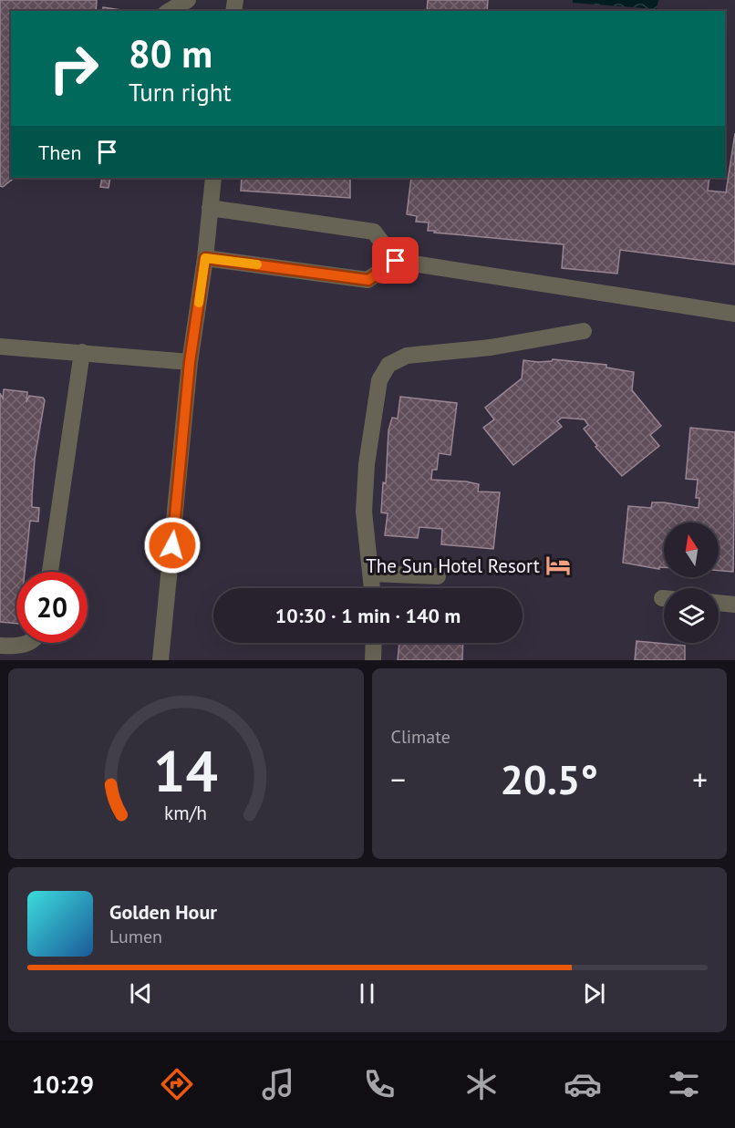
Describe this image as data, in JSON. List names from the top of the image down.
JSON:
{
  "places": {
    "hotel": ["The Sun Hotel Resort"]
  },
  "north": "top",
  "page": {
    "turn": ["80 m", "Turn right"],
    "then": "Then",
    "limit": "20",
    "trip": "10:30 · 1 min · 140 m",
    "tile": "Climate",
    "heat": ["−", "20.5°", "+"],
    "song": ["Golden Hour", "Lumen"],
    "tabs": "10:29",
    "gauge": ["14", "km/h"]
  }
}
